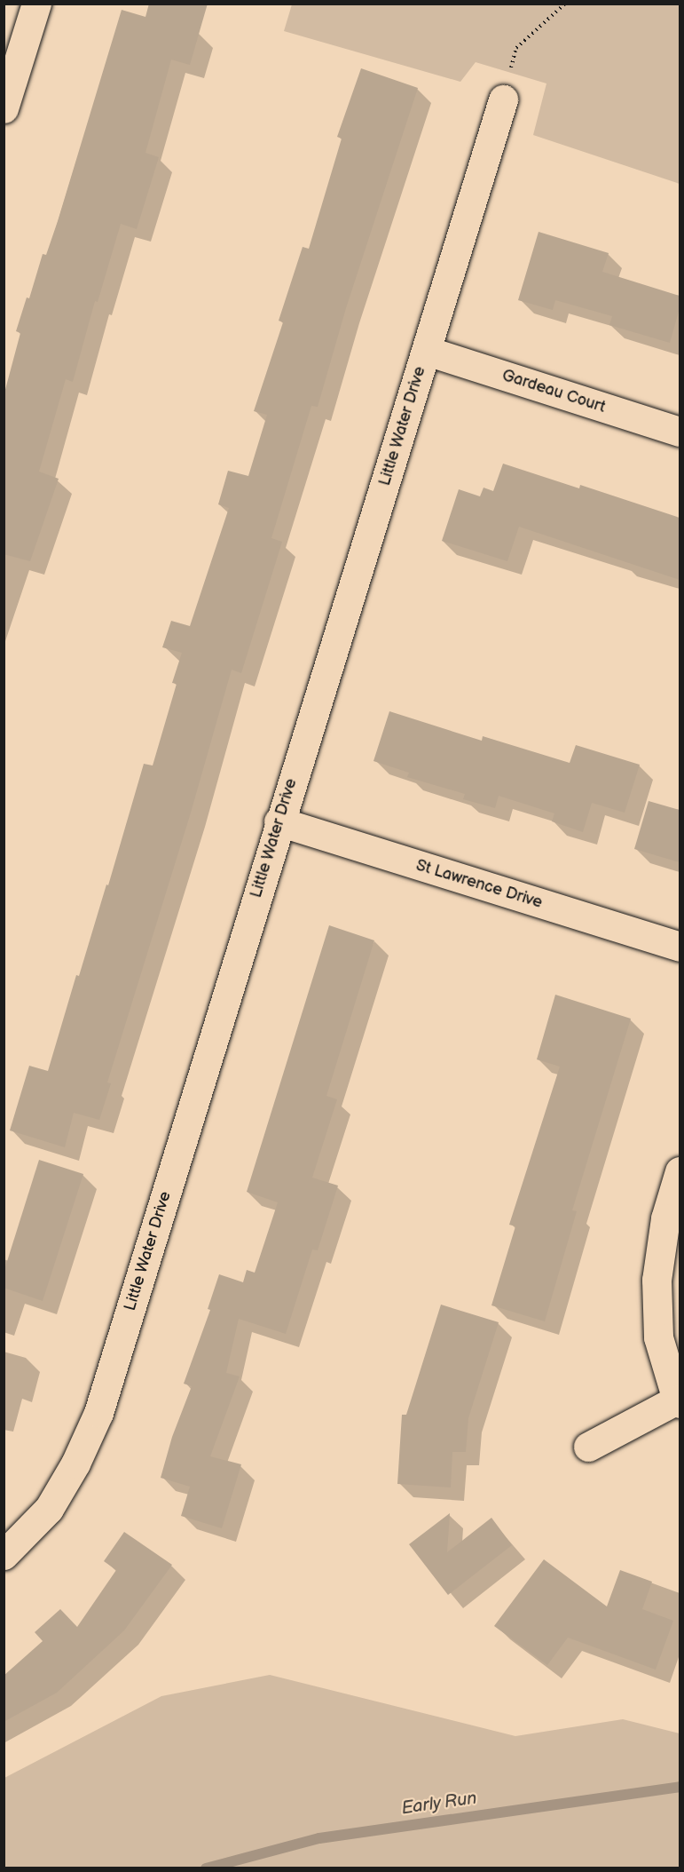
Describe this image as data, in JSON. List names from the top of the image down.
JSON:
{
  "streets": {
    "street": ["Gardeau Court", "Little Water Drive", "St Lawrence Drive"]
  },
  "crossings": [
    ["Gardeau Court", "Little Water Drive"],
    ["Little Water Drive", "St Lawrence Drive"]
  ],
  "water": ["Early Run"]
}
